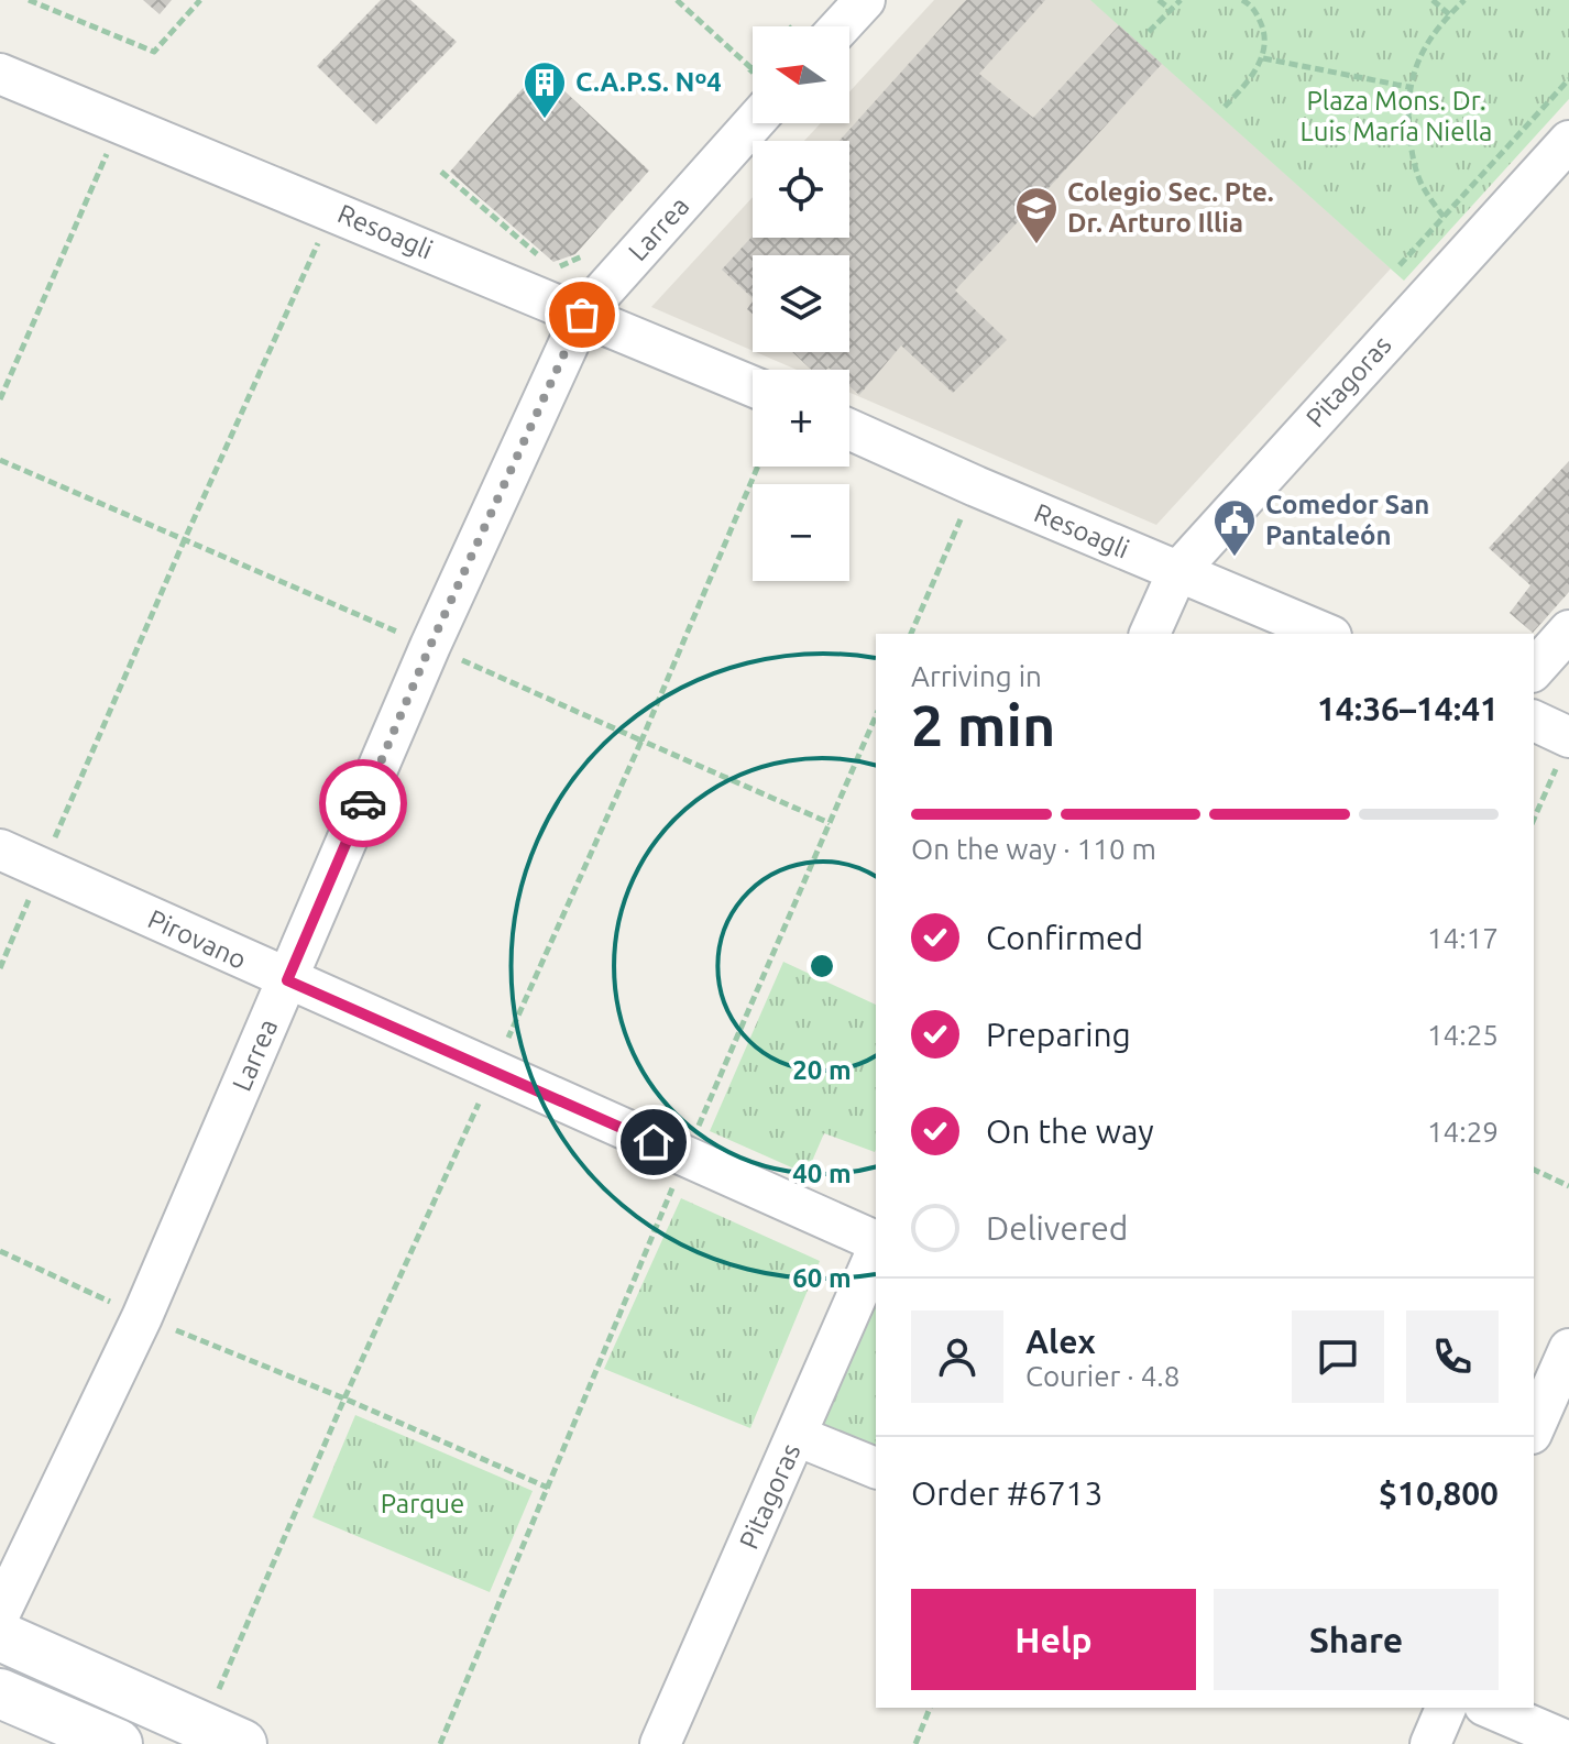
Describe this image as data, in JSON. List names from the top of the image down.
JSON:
{
  "streets": {
    "street": [
      "Larrea",
      "Resoagli",
      "Pitagoras",
      "Pirovano"
    ]
  },
  "crossings": [
    ["Larrea", "Resoagli"],
    ["Larrea", "Pirovano"],
    ["Resoagli", "Pitagoras"]
  ],
  "parks": ["Plaza Mons. Dr. Luis María Niella", "Parque"],
  "places": {
    "building": ["C.A.P.S. Nº4"],
    "school or university": ["Colegio Sec. Pte. Dr. Arturo Illia"],
    "public building": ["Comedor San Pantaleón"]
  },
  "north": "left",
  "page": {
    "map_buttons": ["+", "−"],
    "heading": ["2 min", "Arriving in", "14:36–14:41"],
    "panel": [
      "Alex",
      "Courier · 4.8",
      "Order #6713",
      "$10,800"
    ],
    "bar": "On the way · 110 m",
    "list": [
      ["Confirmed", "14:17"],
      ["Preparing", "14:25"],
      ["On the way", "14:29"],
      "Delivered"
    ],
    "buttons": ["Help", "Share"]
  },
  "rings": ["20 m", "40 m", "60 m"]
}
